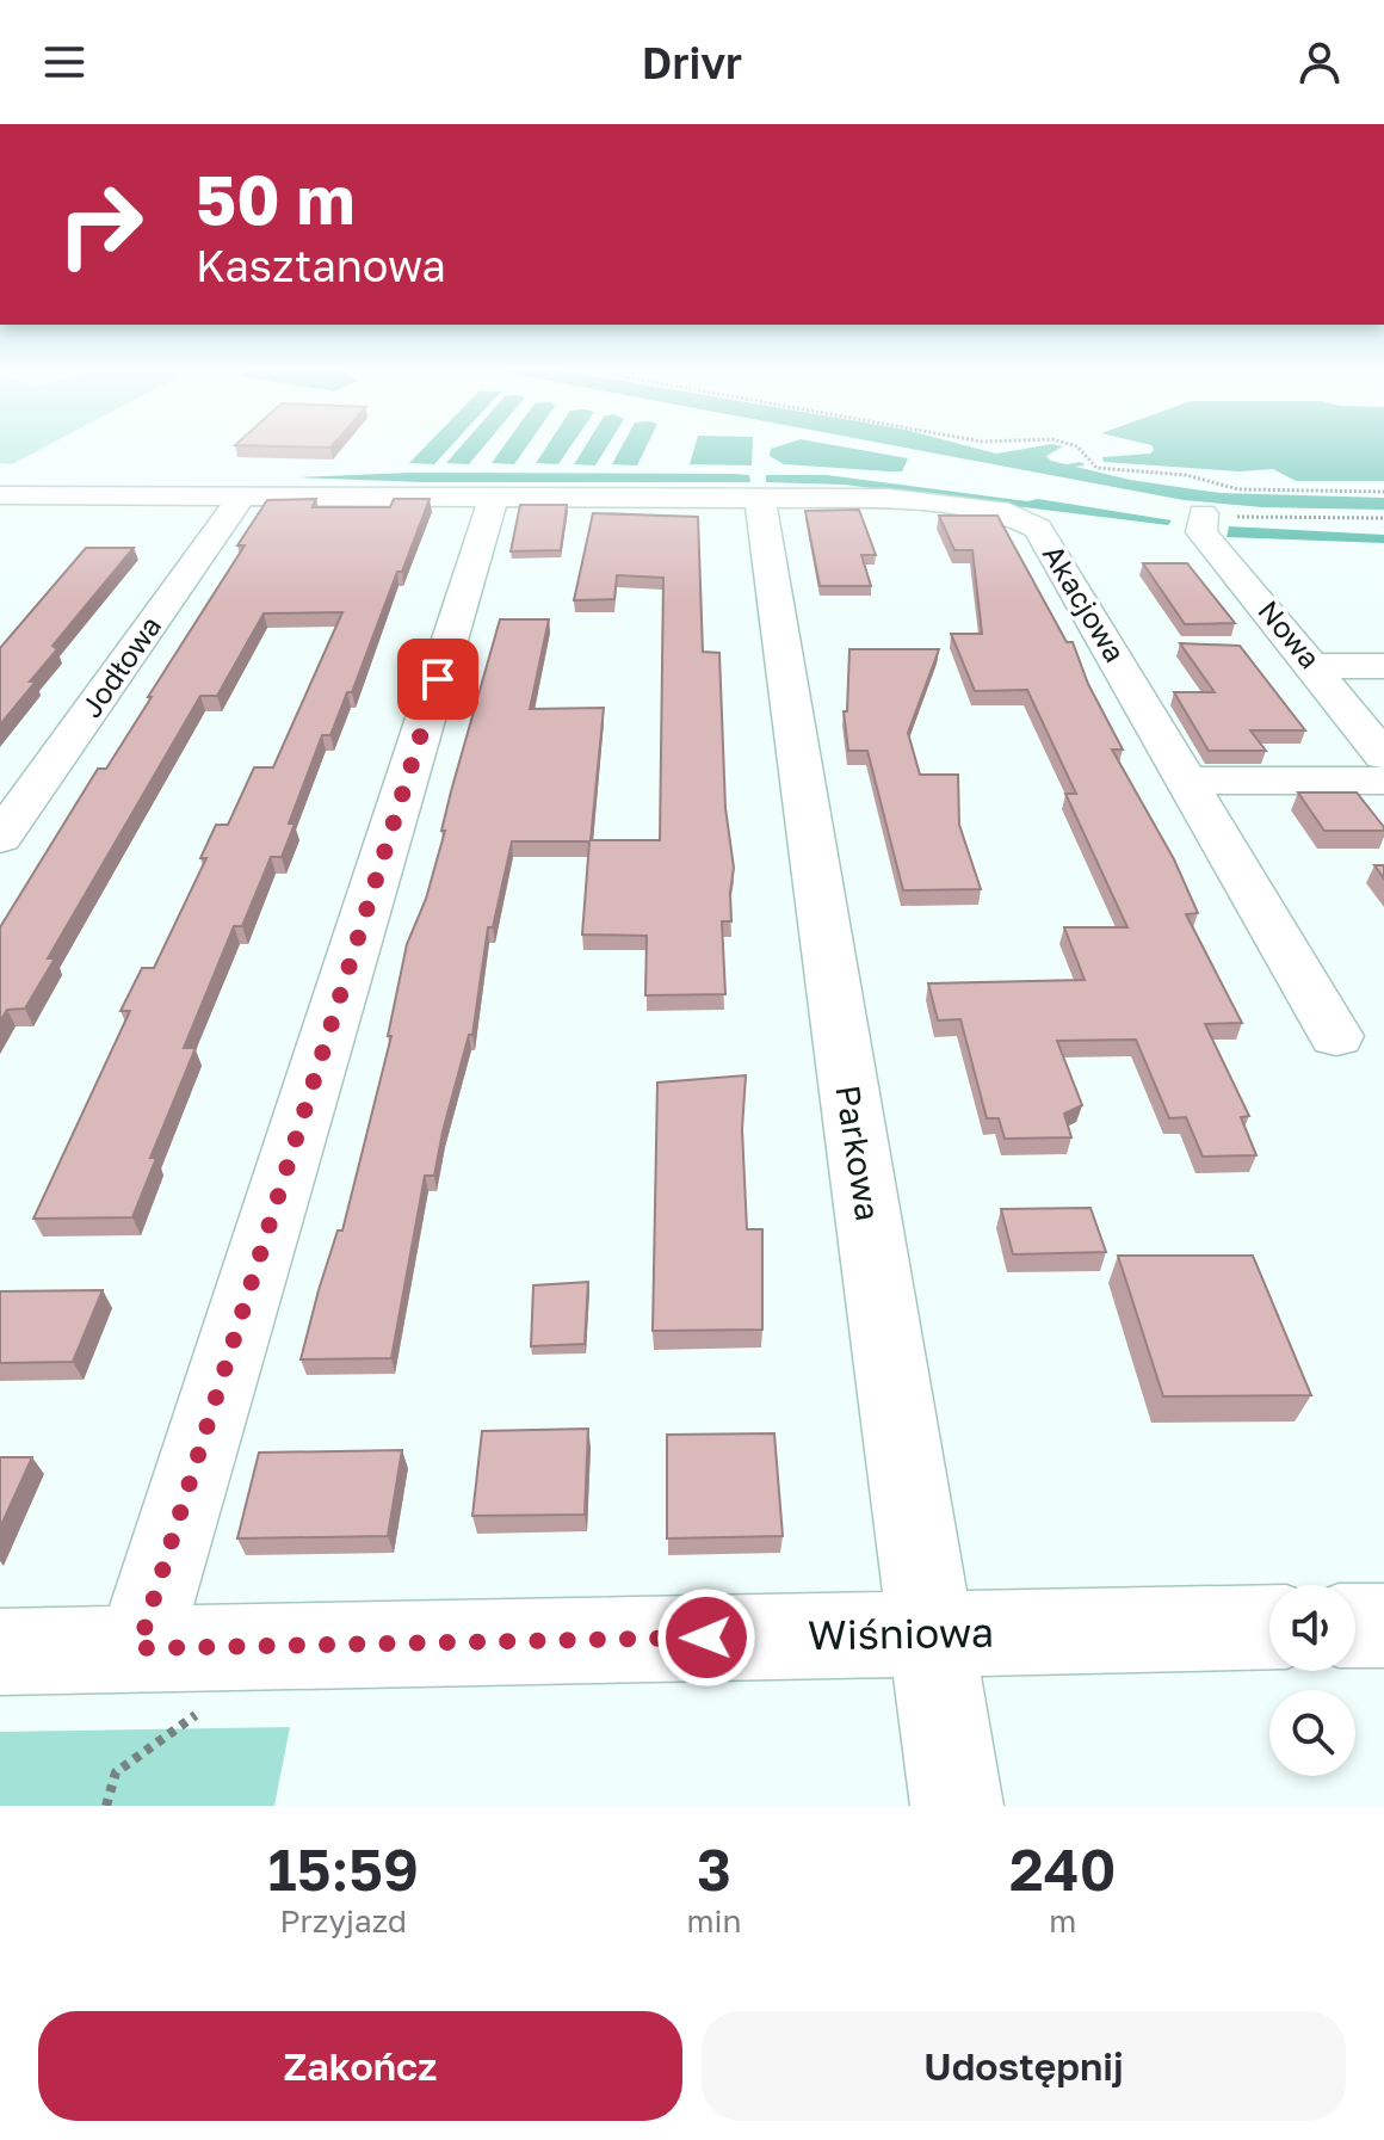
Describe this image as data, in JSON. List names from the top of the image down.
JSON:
{
  "streets": {
    "street": [
      "Akacjowa",
      "Nowa",
      "Jodłowa",
      "Parkowa",
      "Wiśniowa"
    ]
  },
  "crossings": [
    ["Akacjowa", "Jodłowa"],
    ["Akacjowa", "Parkowa"],
    ["Parkowa", "Wiśniowa"]
  ],
  "page": {
    "header": "Drivr",
    "turn": ["50 m", "Kasztanowa"],
    "eta": [
      "15:59",
      "Przyjazd",
      "3",
      "min",
      "240",
      "m"
    ],
    "buttons": ["Zakończ", "Udostępnij"]
  }
}
